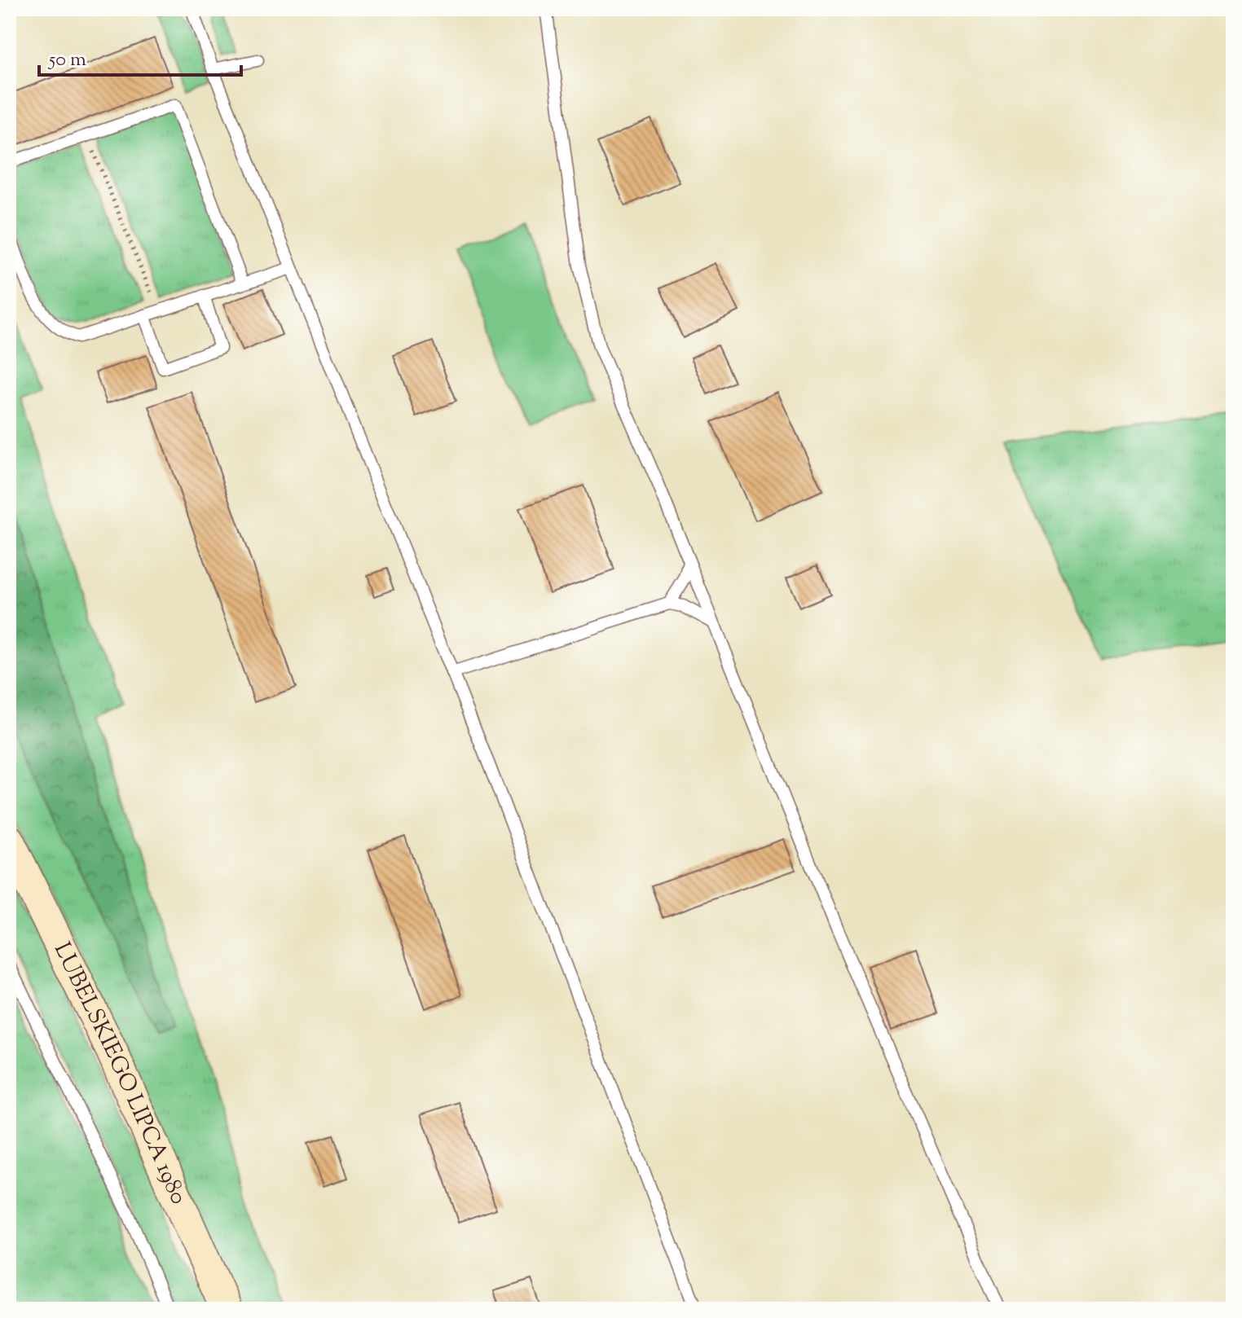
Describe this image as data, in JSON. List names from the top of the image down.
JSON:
{
  "streets": {
    "main road": ["LUBELSKIEGO LIPCA 1980"]
  },
  "scale_bar": "50 m"
}
